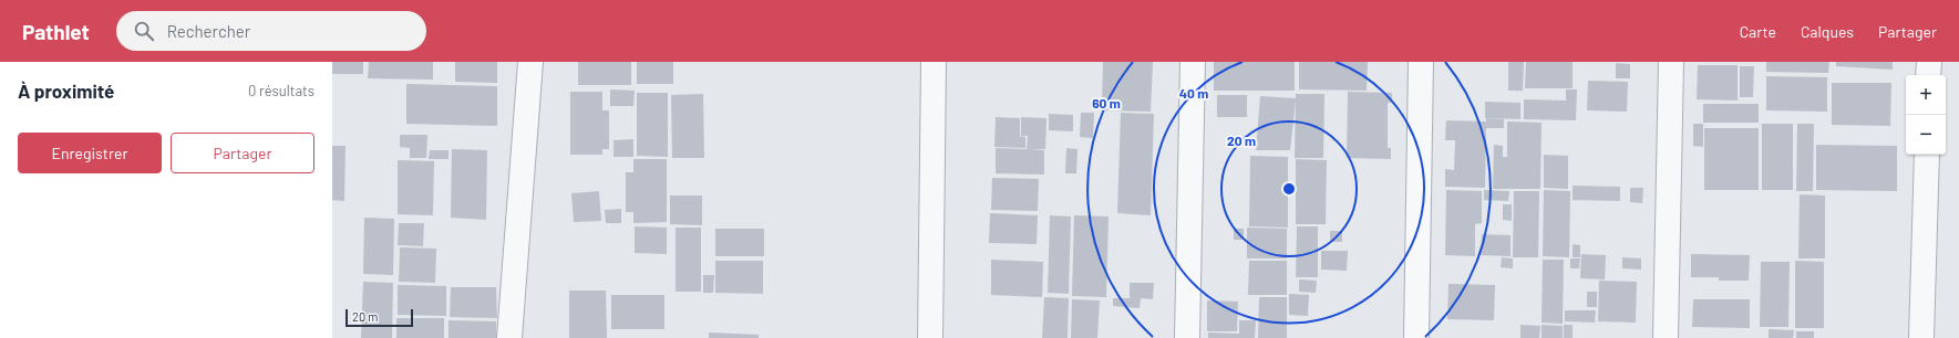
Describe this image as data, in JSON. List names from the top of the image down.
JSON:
{
  "scale_bar": "20 m",
  "page": {
    "header": "Pathlet",
    "search": "Rechercher",
    "nav": ["Carte", "Calques", "Partager"],
    "heading": ["À proximité", "0 résultats"],
    "map_buttons": ["+", "−"],
    "buttons": ["Enregistrer", "Partager"],
    "scale": "20 m"
  },
  "rings": ["40 m", "60 m", "20 m"]
}
